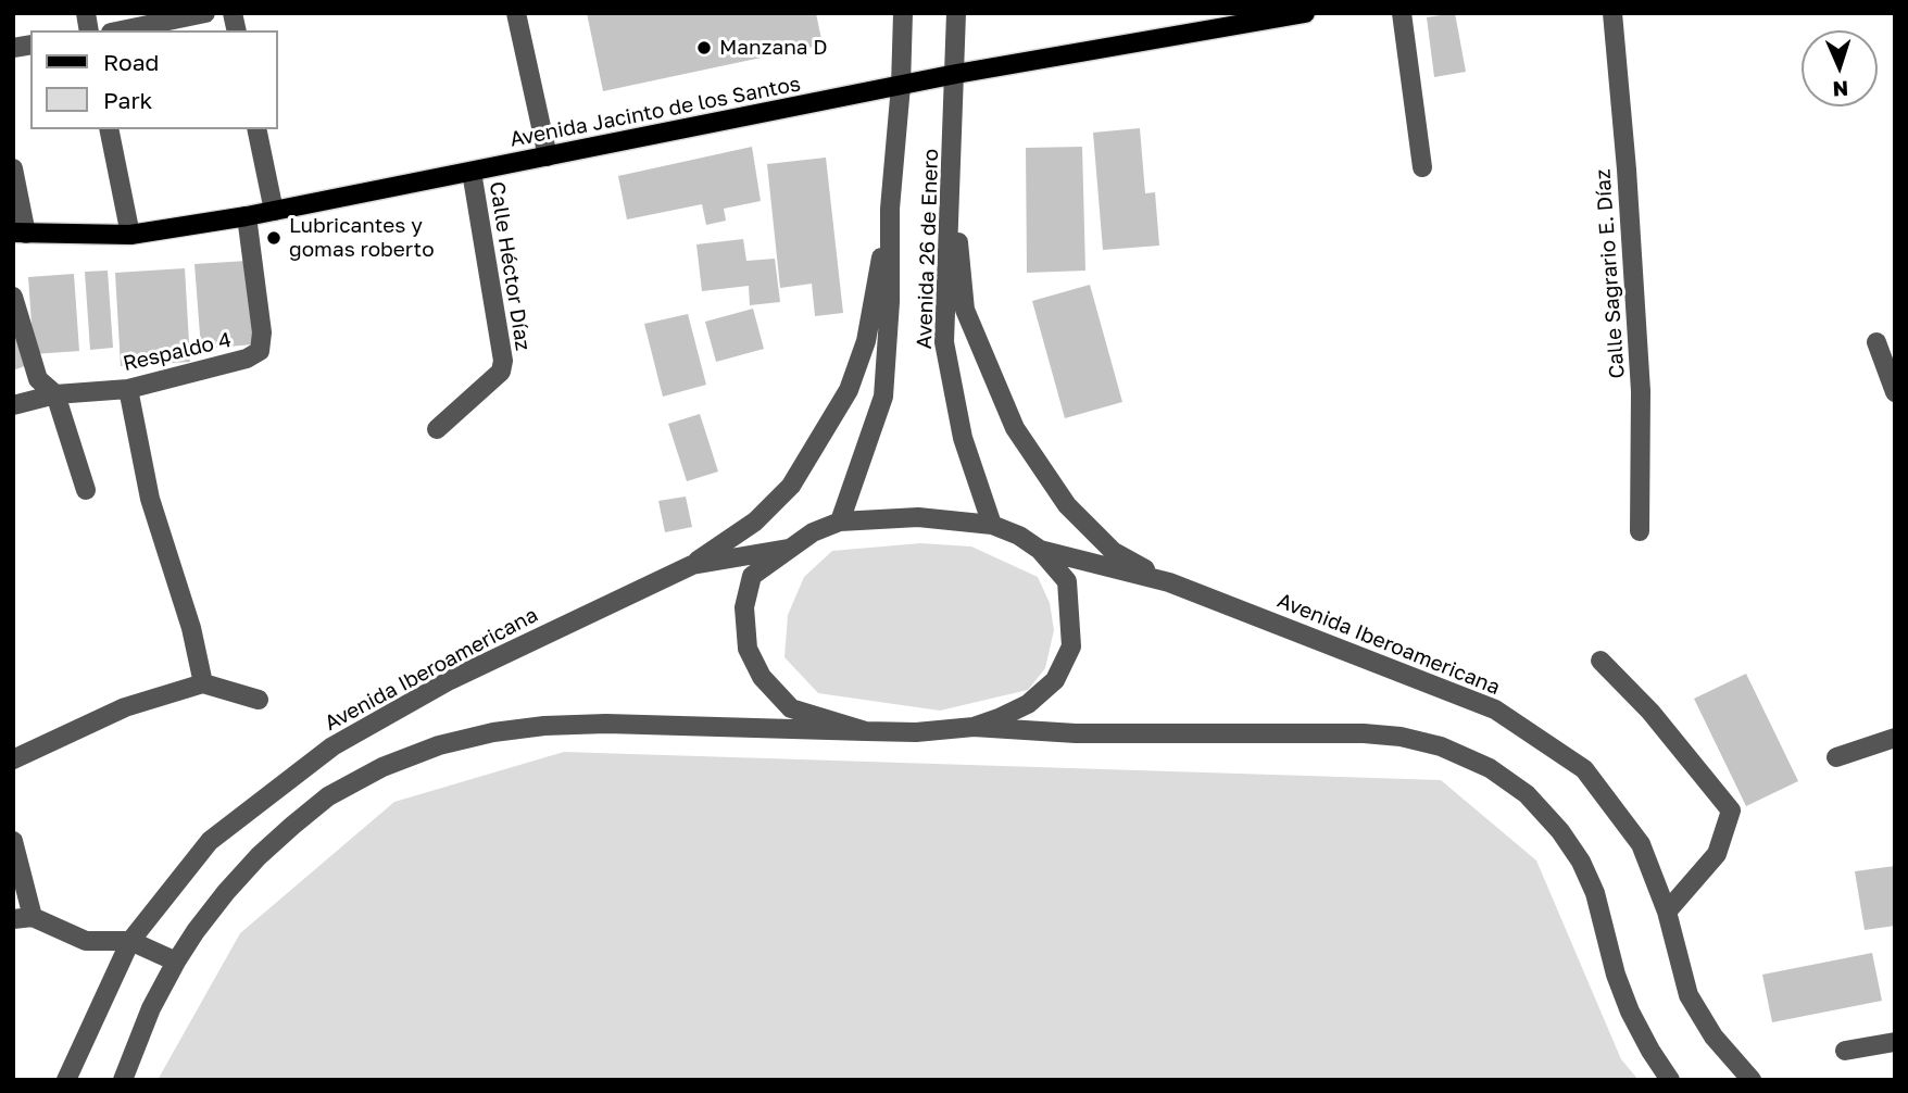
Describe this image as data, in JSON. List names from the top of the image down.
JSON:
{
  "streets": {
    "main road": ["Avenida Jacinto de los Santos"],
    "street": [
      "Avenida 26 de Enero",
      "Calle Héctor Díaz",
      "Calle Sagrario E. Díaz",
      "Respaldo 4",
      "Avenida Iberoamericana"
    ]
  },
  "crossings": [
    ["Avenida Jacinto de los Santos", "Avenida 26 de Enero"],
    ["Avenida Jacinto de los Santos", "Calle Héctor Díaz"],
    ["Avenida Jacinto de los Santos", "Respaldo 4"]
  ],
  "places": ["Manzana D", "Lubricantes y gomas roberto"],
  "legend": ["Road", "Park"],
  "north": "bottom"
}
